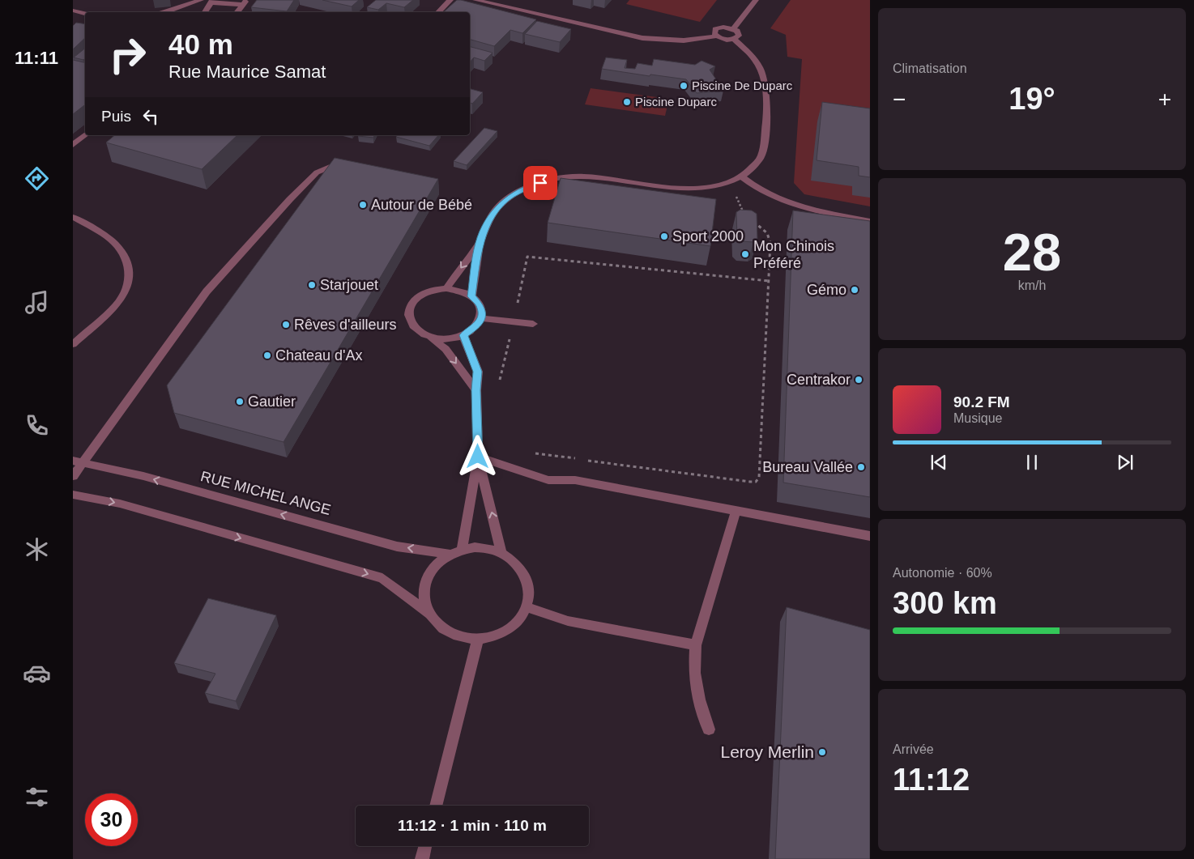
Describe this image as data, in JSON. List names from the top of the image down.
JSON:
{
  "streets": {
    "street": ["RUE MICHEL ANGE"]
  },
  "places": [
    "Piscine De Duparc",
    "Piscine Duparc",
    "Autour de Bébé",
    "Sport 2000",
    "Mon Chinois Préféré",
    "Starjouet",
    "Gémo",
    "Rêves d'ailleurs",
    "Chateau d'Ax",
    "Centrakor",
    "Gautier",
    "Bureau Vallée",
    "Leroy Merlin"
  ],
  "page": {
    "tabs": "11:11",
    "tile": [
      "Climatisation",
      ["28", "km/h"],
      ["Autonomie · 60%", "300 km"],
      ["Arrivée", "11:12"]
    ],
    "turn": ["40 m", "Rue Maurice Samat"],
    "heat": ["−", "19°", "+"],
    "then": "Puis",
    "song": ["90.2 FM", "Musique"],
    "limit": "30",
    "trip": "11:12 · 1 min · 110 m"
  }
}
